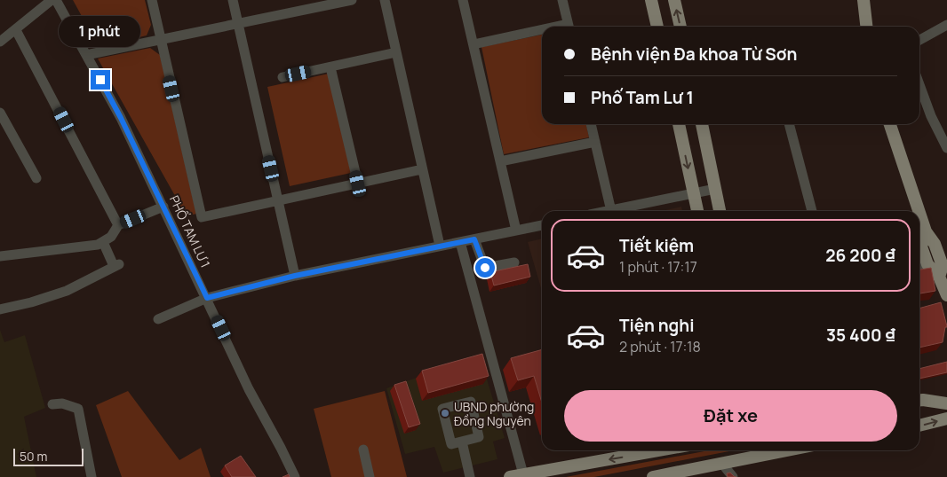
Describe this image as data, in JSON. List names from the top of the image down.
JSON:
{
  "streets": {
    "street": ["PHỐ TAM LƯ 1"]
  },
  "places": ["UBND phường Đồng Nguyên"],
  "scale_bar": "50 m",
  "page": {
    "bubble": "1 phút",
    "banner": ["Bệnh viện Đa khoa Từ Sơn", "Phố Tam Lư 1"],
    "list": [
      {
        "name": "Tiết kiệm",
        "note": "1 phút · 17:17",
        "value": "26 200 ₫"
      },
      {
        "name": "Tiện nghi",
        "note": "2 phút · 17:18",
        "value": "35 400 ₫"
      }
    ],
    "buttons": "Đặt xe",
    "scale": "50 m"
  }
}
